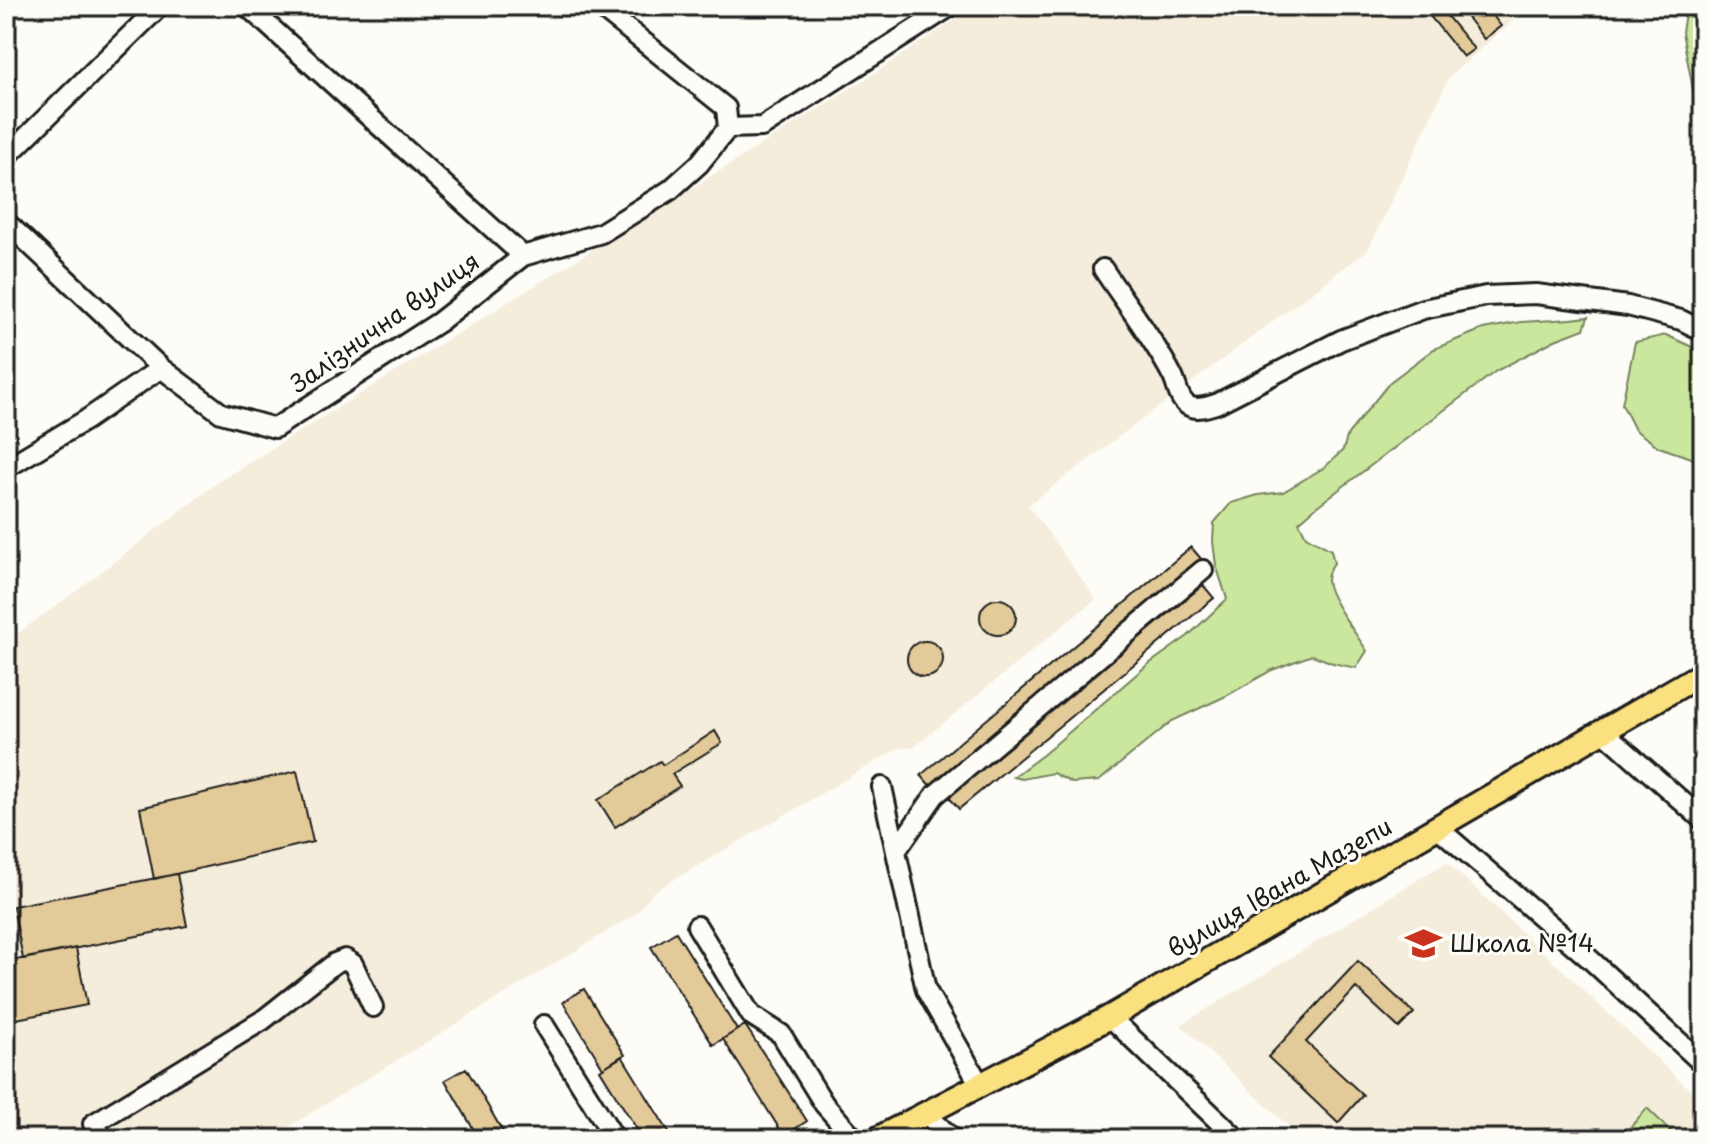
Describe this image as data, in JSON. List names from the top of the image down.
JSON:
{
  "streets": {
    "main road": ["вулиця Івана Мазепи"],
    "street": ["Залізнична вулиця"]
  },
  "places": {
    "school or university": ["Школа №14"]
  }
}
